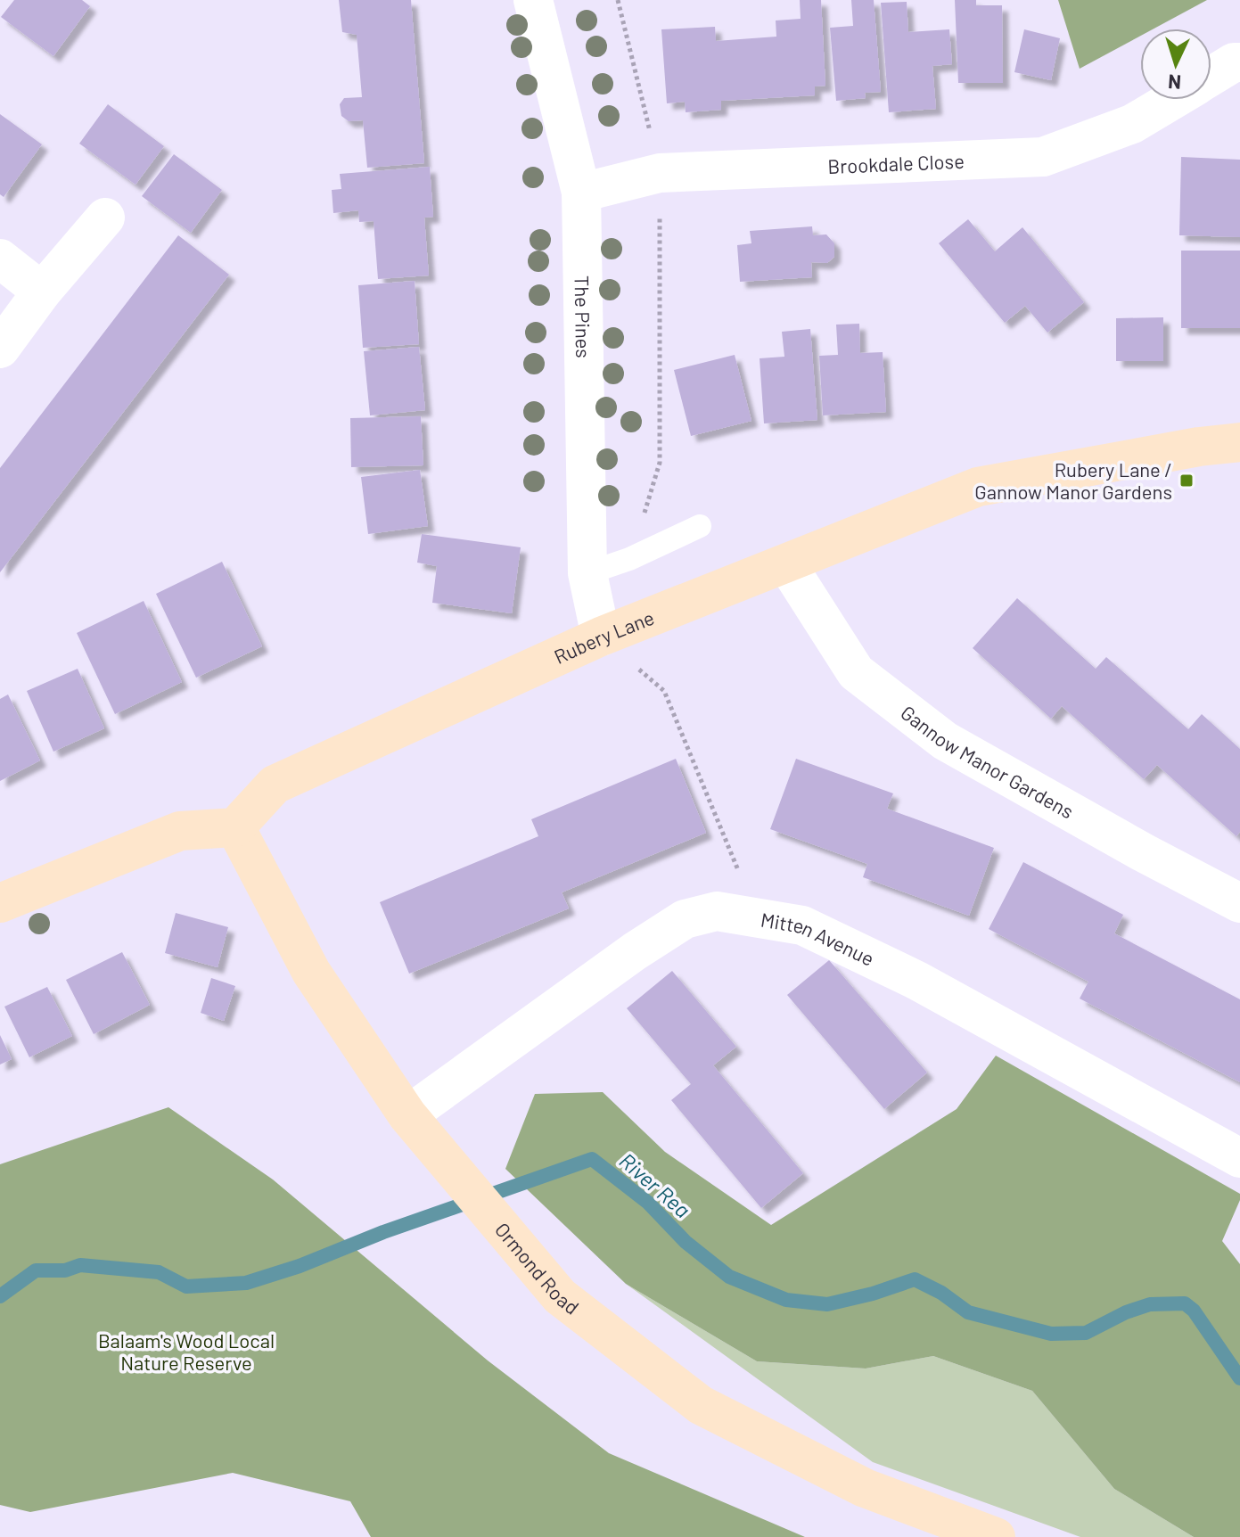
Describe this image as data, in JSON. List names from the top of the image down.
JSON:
{
  "streets": {
    "street": [
      "Brookdale Close",
      "The Pines",
      "Rubery Lane",
      "Gannow Manor Gardens",
      "Mitten Avenue",
      "Ormond Road"
    ]
  },
  "crossings": [
    ["Brookdale Close", "The Pines"],
    ["The Pines", "Rubery Lane"],
    ["Rubery Lane", "Gannow Manor Gardens"],
    ["Rubery Lane", "Ormond Road"],
    ["Mitten Avenue", "Ormond Road"]
  ],
  "water": ["River Rea"],
  "parks": ["Balaam's Wood Local Nature Reserve"],
  "places": {
    "transit": ["Rubery Lane / Gannow Manor Gardens"]
  },
  "north": "bottom"
}
